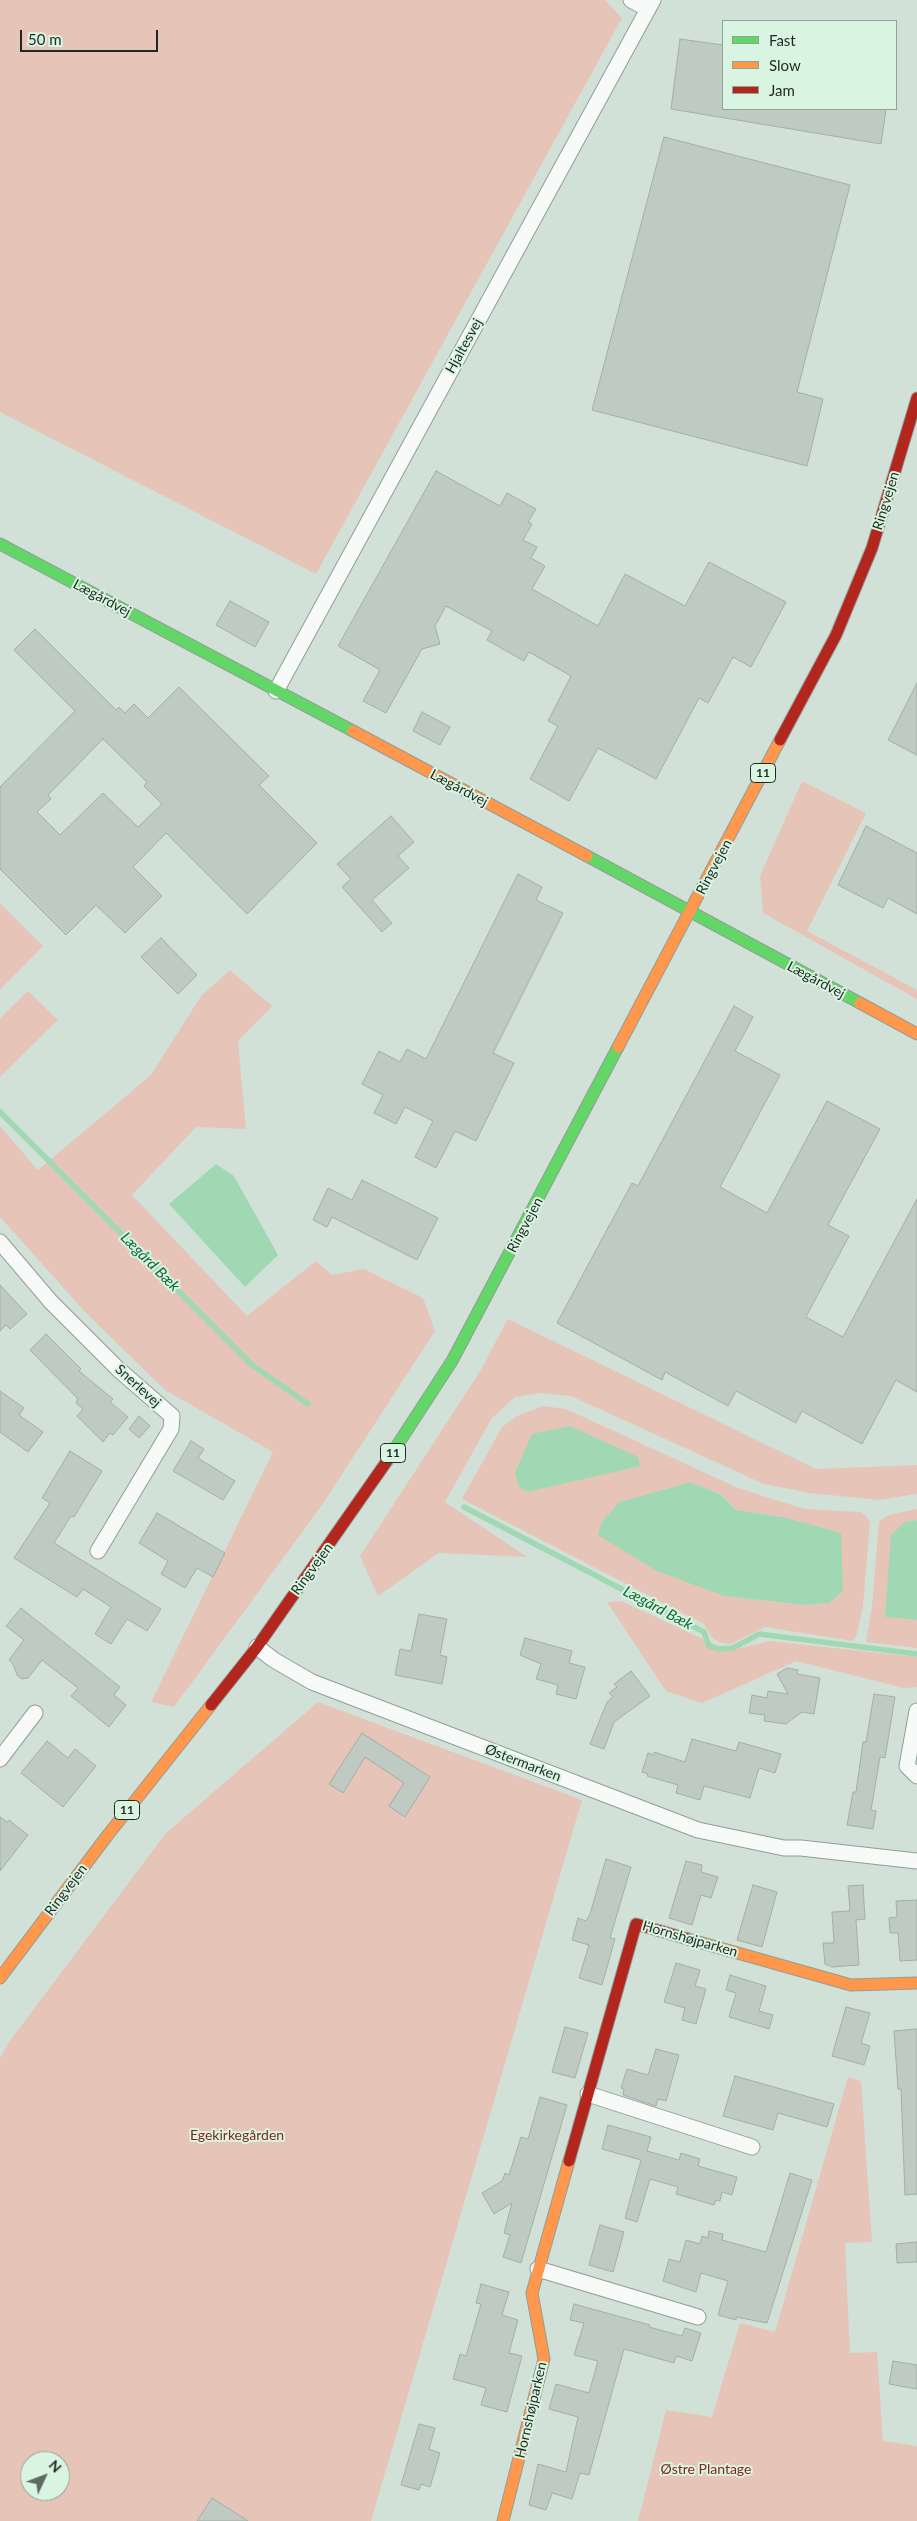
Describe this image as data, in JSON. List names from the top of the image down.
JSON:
{
  "streets": {
    "street": [
      "Hjaltesvej",
      "Ringvejen",
      "Lægårdvej",
      "11",
      "Snerlevej",
      "Østermarken",
      "Hornshøjparken"
    ]
  },
  "crossings": [
    ["Hjaltesvej", "Lægårdvej"],
    ["Ringvejen", "Lægårdvej"],
    ["Ringvejen", "Østermarken"]
  ],
  "water": ["Lægård Bæk"],
  "parks": ["Egekirkegården", "Østre Plantage"],
  "legend": ["Fast", "Slow", "Jam"],
  "scale_bar": "50 m",
  "north": "top right"
}
